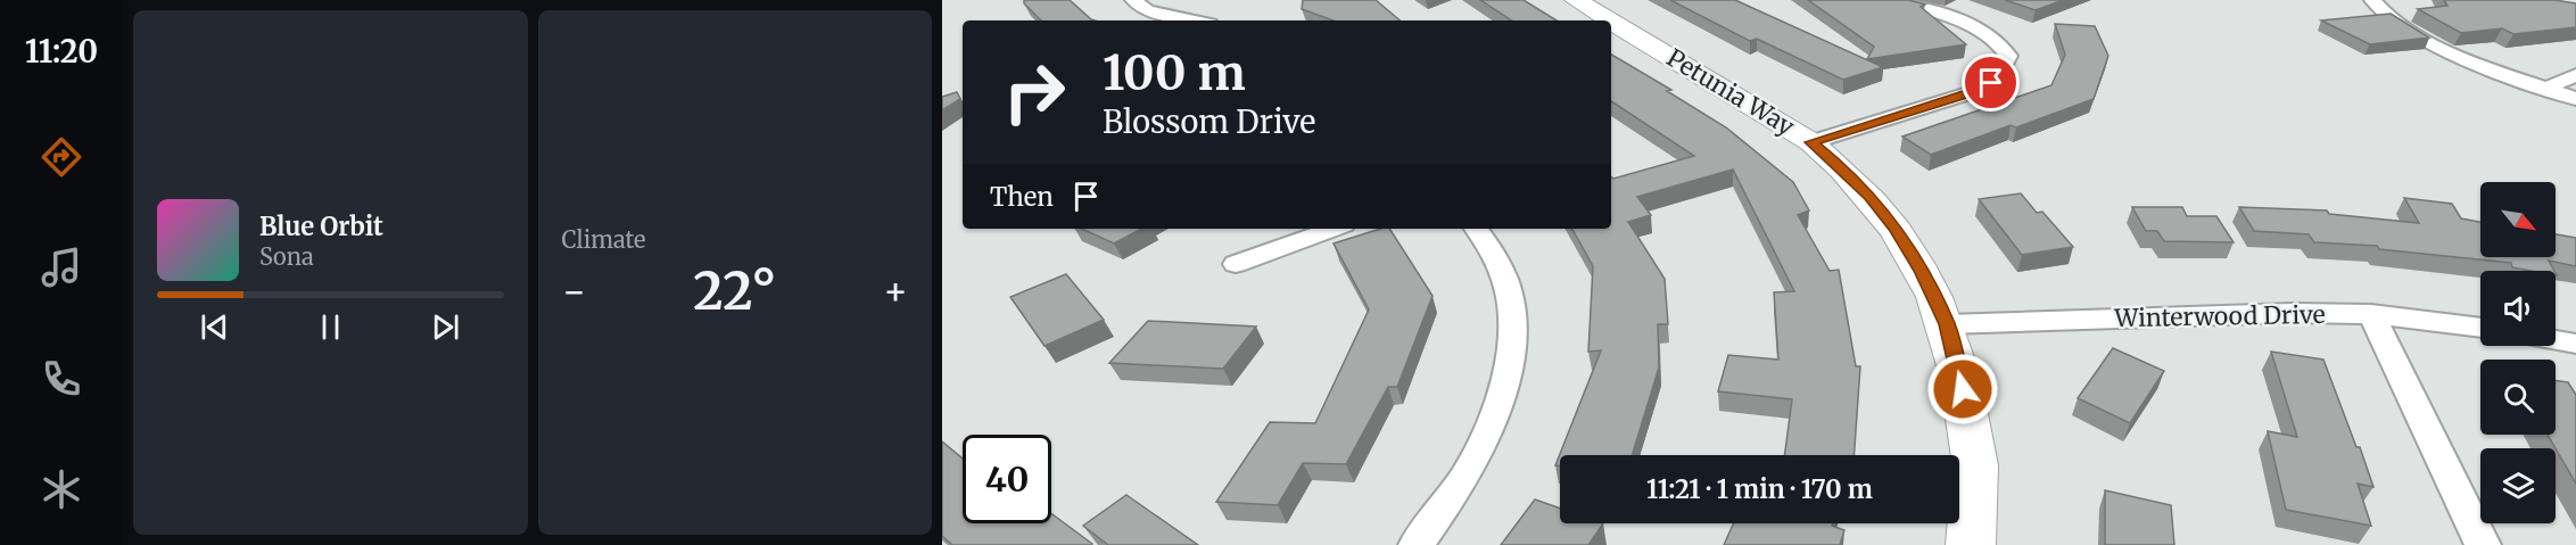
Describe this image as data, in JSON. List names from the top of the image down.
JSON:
{
  "streets": {
    "street": ["Petunia Way", "Winterwood Drive"]
  },
  "crossings": [
    ["Petunia Way", "Winterwood Drive"]
  ],
  "north": "bottom right",
  "page": {
    "tabs": "11:20",
    "tile": "Climate",
    "turn": ["100 m", "Blossom Drive"],
    "then": "Then",
    "song": ["Blue Orbit", "Sona"],
    "heat": ["−", "22°", "+"],
    "limit": "40",
    "trip": "11:21 · 1 min · 170 m"
  }
}
